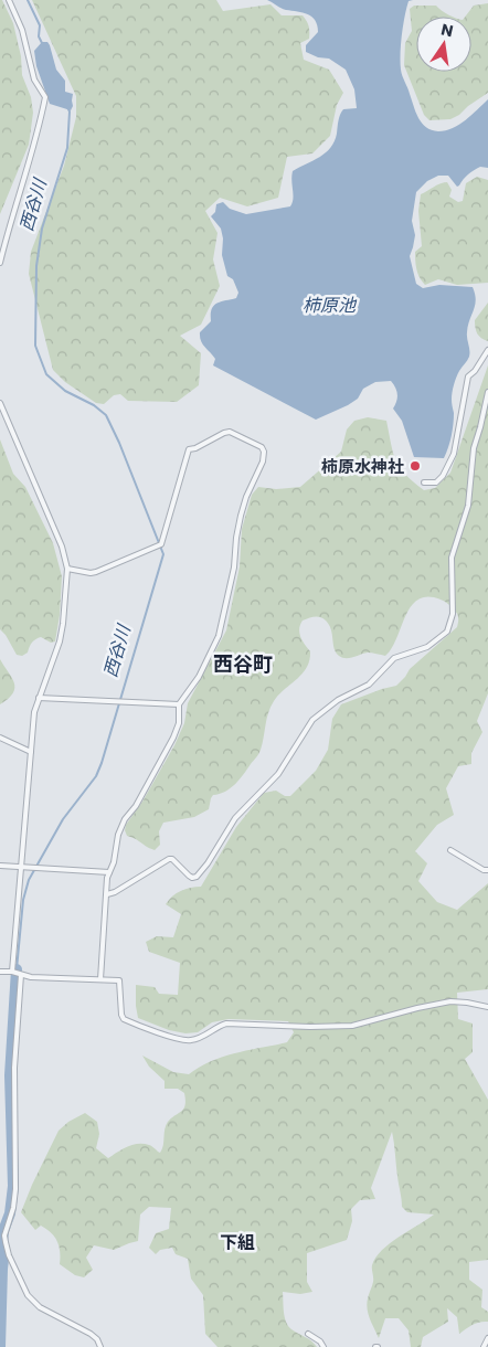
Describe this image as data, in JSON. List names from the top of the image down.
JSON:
{
  "districts": ["西谷町", "下組"],
  "water": ["西谷川", "柿原池"],
  "places": ["柿原水神社"],
  "north": "top"
}
